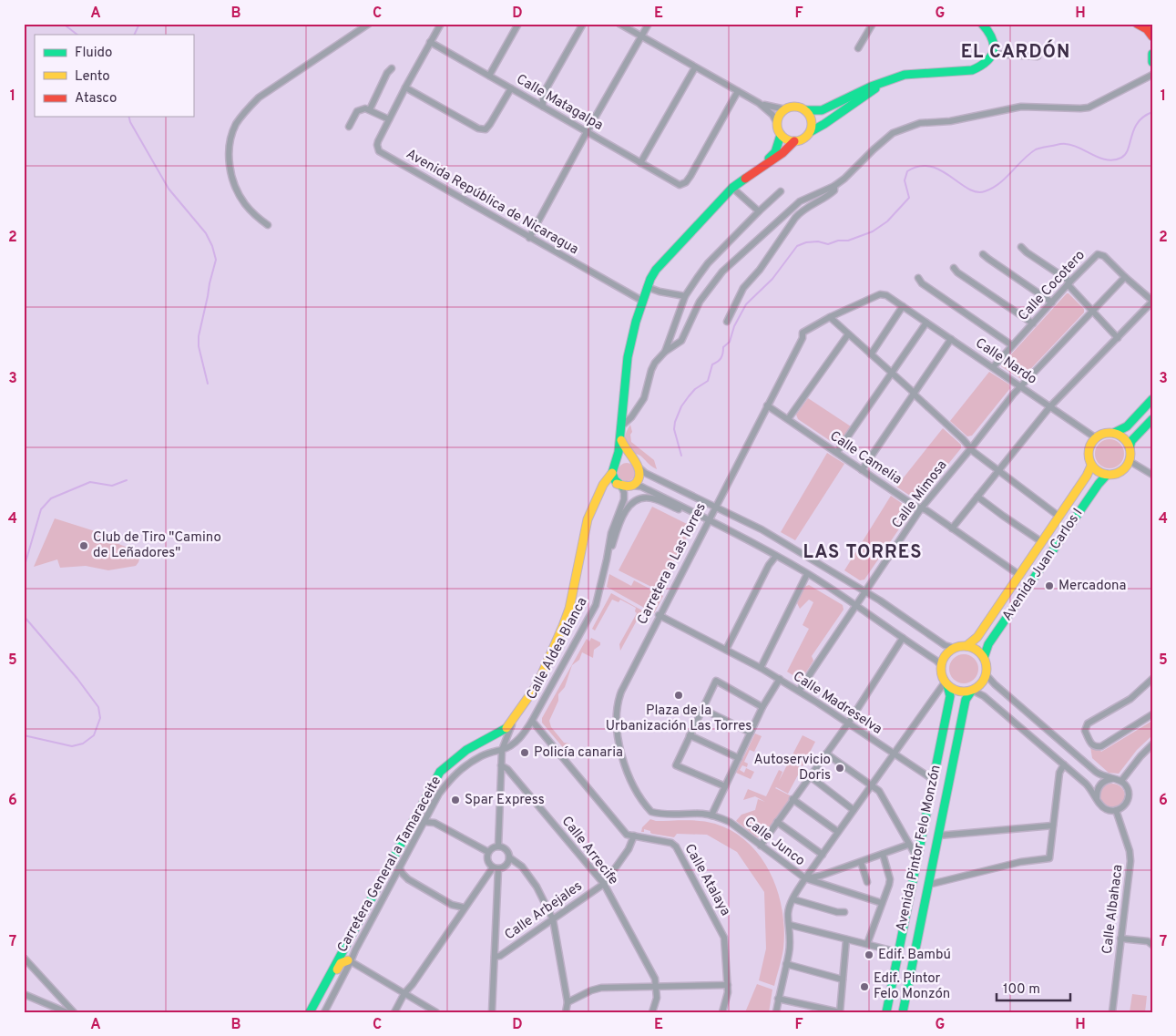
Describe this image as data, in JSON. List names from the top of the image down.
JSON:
{
  "streets": {
    "street": [
      "Calle Matagalpa",
      "Avenida República de Nicaragua",
      "Calle Cocotero",
      "Calle Nardo",
      "Calle Camelia",
      "Calle Mimosa",
      "Carretera a Las Torres",
      "Avenida Juan Carlos I",
      "Calle Aldea Blanca",
      "Calle Madreselva",
      "Calle Junco",
      "Avenida Pintor Felo Monzón",
      "Calle Arrecife",
      "Carretera General a Tamaraceite",
      "Calle Atalaya",
      "Calle Albahaca",
      "Calle Arbejales"
    ]
  },
  "crossings": [
    ["Calle Cocotero", "Calle Nardo"],
    ["Calle Cocotero", "Calle Mimosa"],
    ["Calle Nardo", "Calle Mimosa"],
    ["Calle Nardo", "Carretera a Las Torres"],
    ["Calle Nardo", "Avenida Juan Carlos I"],
    ["Calle Camelia", "Calle Mimosa"],
    ["Calle Camelia", "Carretera a Las Torres"],
    ["Calle Camelia", "Avenida Juan Carlos I"],
    ["Calle Mimosa", "Calle Madreselva"],
    ["Carretera a Las Torres", "Calle Madreselva"],
    ["Carretera a Las Torres", "Calle Junco"],
    ["Avenida Juan Carlos I", "Avenida Pintor Felo Monzón"],
    ["Calle Aldea Blanca", "Carretera General a Tamaraceite"],
    ["Calle Aldea Blanca", "Calle Atalaya"],
    ["Calle Madreselva", "Avenida Pintor Felo Monzón"],
    ["Calle Arrecife", "Calle Arbejales"],
    ["Calle Atalaya", "Calle Arbejales"]
  ],
  "districts": ["EL CARDÓN", "LAS TORRES"],
  "places": [
    "Club de Tiro \"Camino de Leñadores\"",
    "Mercadona",
    "Plaza de la Urbanización Las Torres",
    "Policía canaria",
    "Autoservicio Doris",
    "Spar Express",
    "Edif. Bambú",
    "Edif. Pintor Felo Monzón"
  ],
  "legend": ["Fluido", "Lento", "Atasco"],
  "scale_bar": "100 m",
  "grid": {
    "columns": [
      "A",
      "B",
      "C",
      "D",
      "E",
      "F",
      "G",
      "H"
    ],
    "rows": [
      "1",
      "2",
      "3",
      "4",
      "5",
      "6",
      "7"
    ]
  }
}
